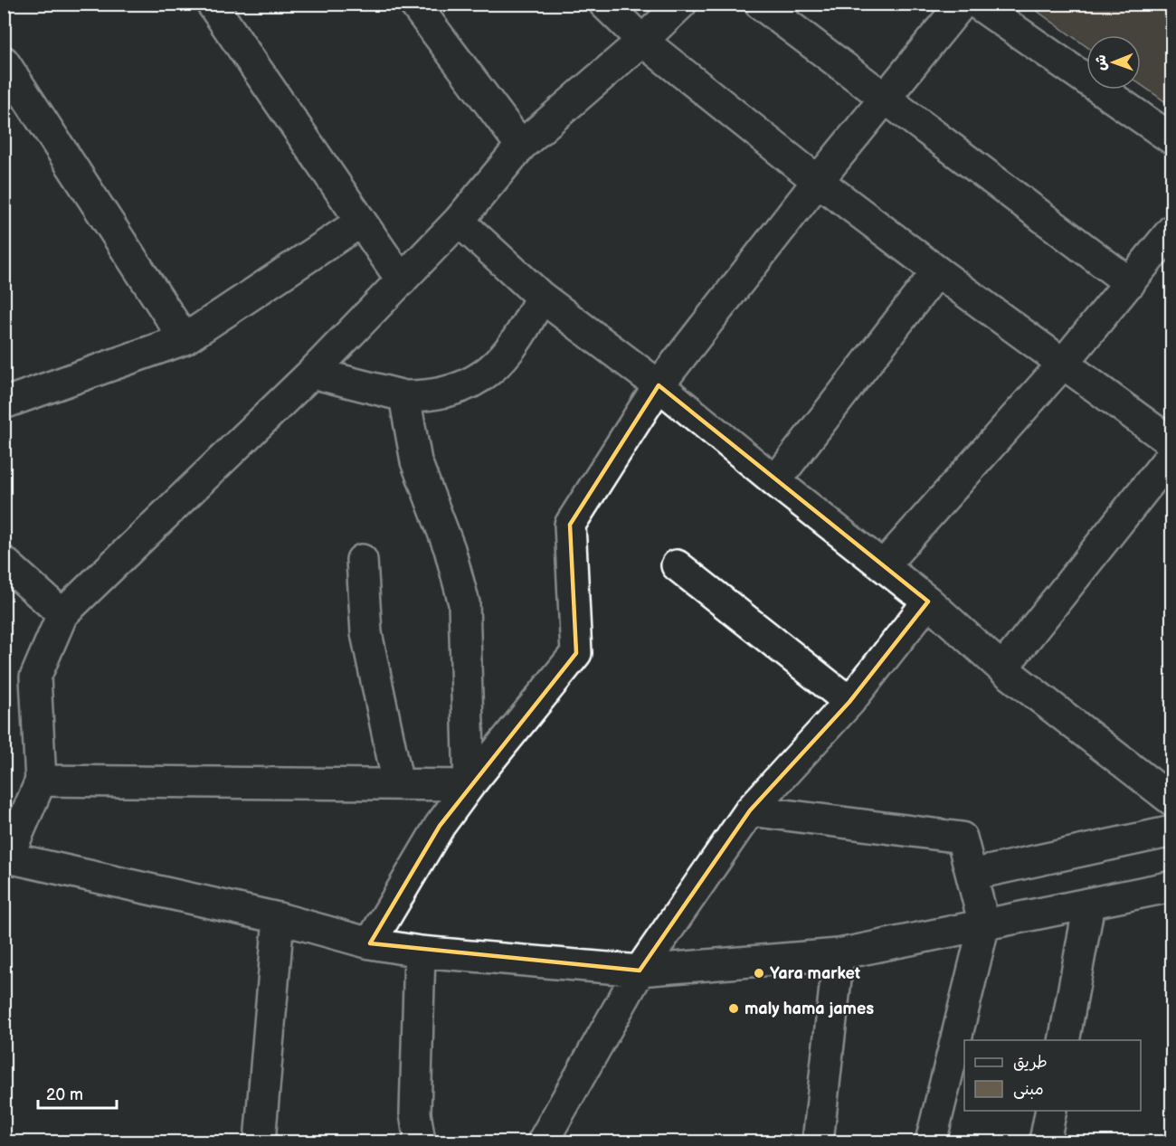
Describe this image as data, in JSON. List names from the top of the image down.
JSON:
{
  "places": ["Yara market", "maly hama james"],
  "legend": ["طريق", "مبنى"],
  "scale_bar": "20 m",
  "north": "left"
}
